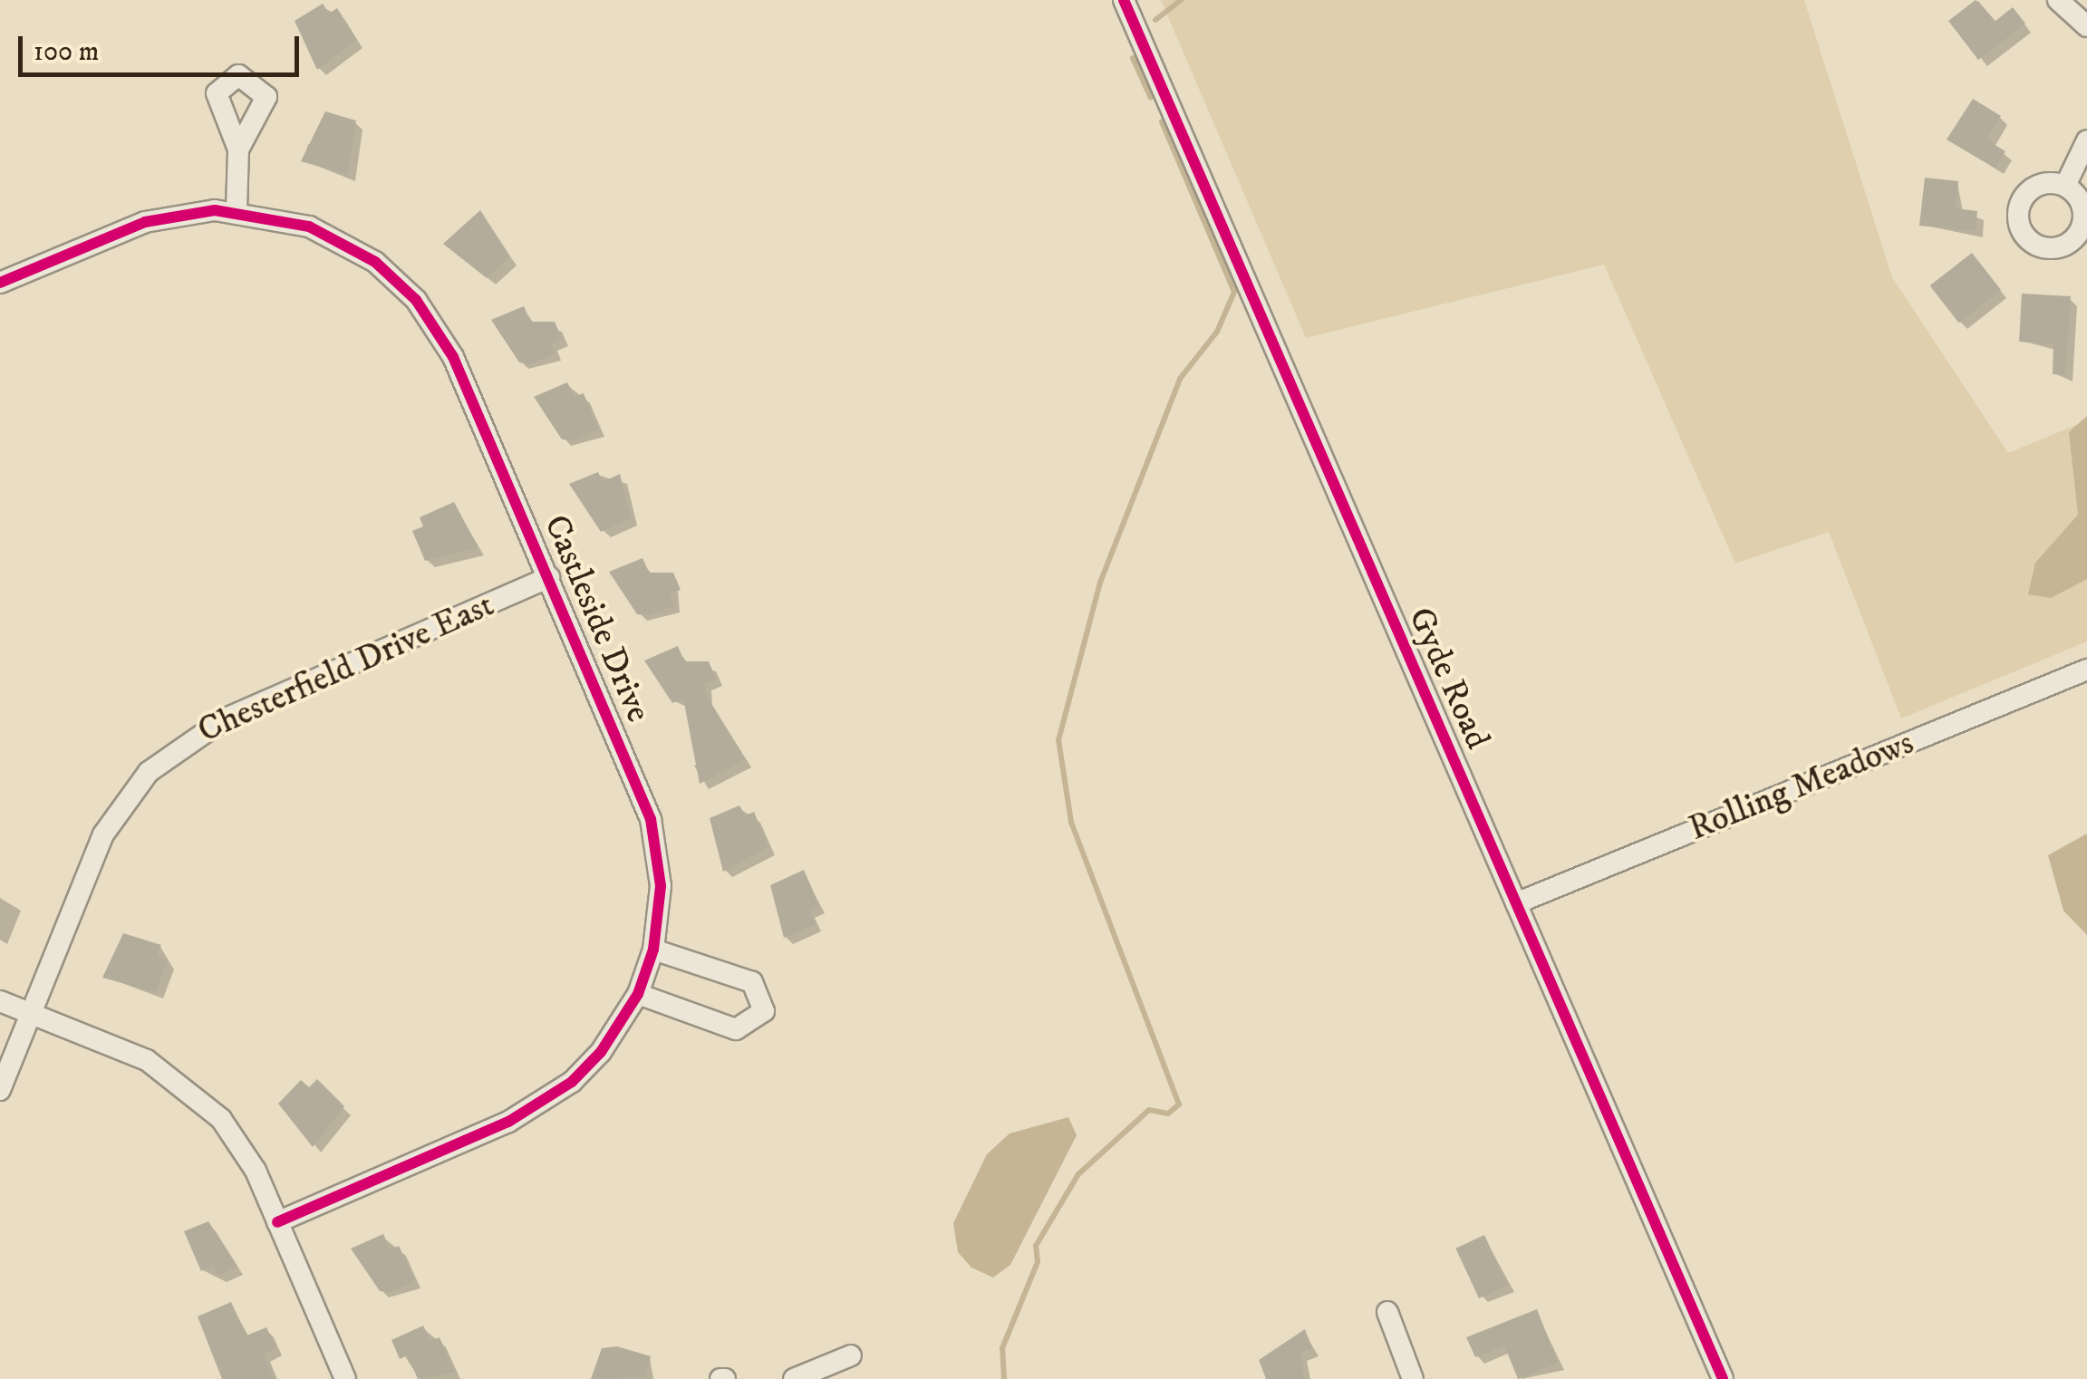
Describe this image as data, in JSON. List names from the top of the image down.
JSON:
{
  "streets": {
    "street": [
      "Castleside Drive",
      "Chesterfield Drive East",
      "Gyde Road",
      "Rolling Meadows"
    ]
  },
  "crossings": [
    ["Castleside Drive", "Chesterfield Drive East"],
    ["Gyde Road", "Rolling Meadows"]
  ],
  "scale_bar": "100 m"
}
